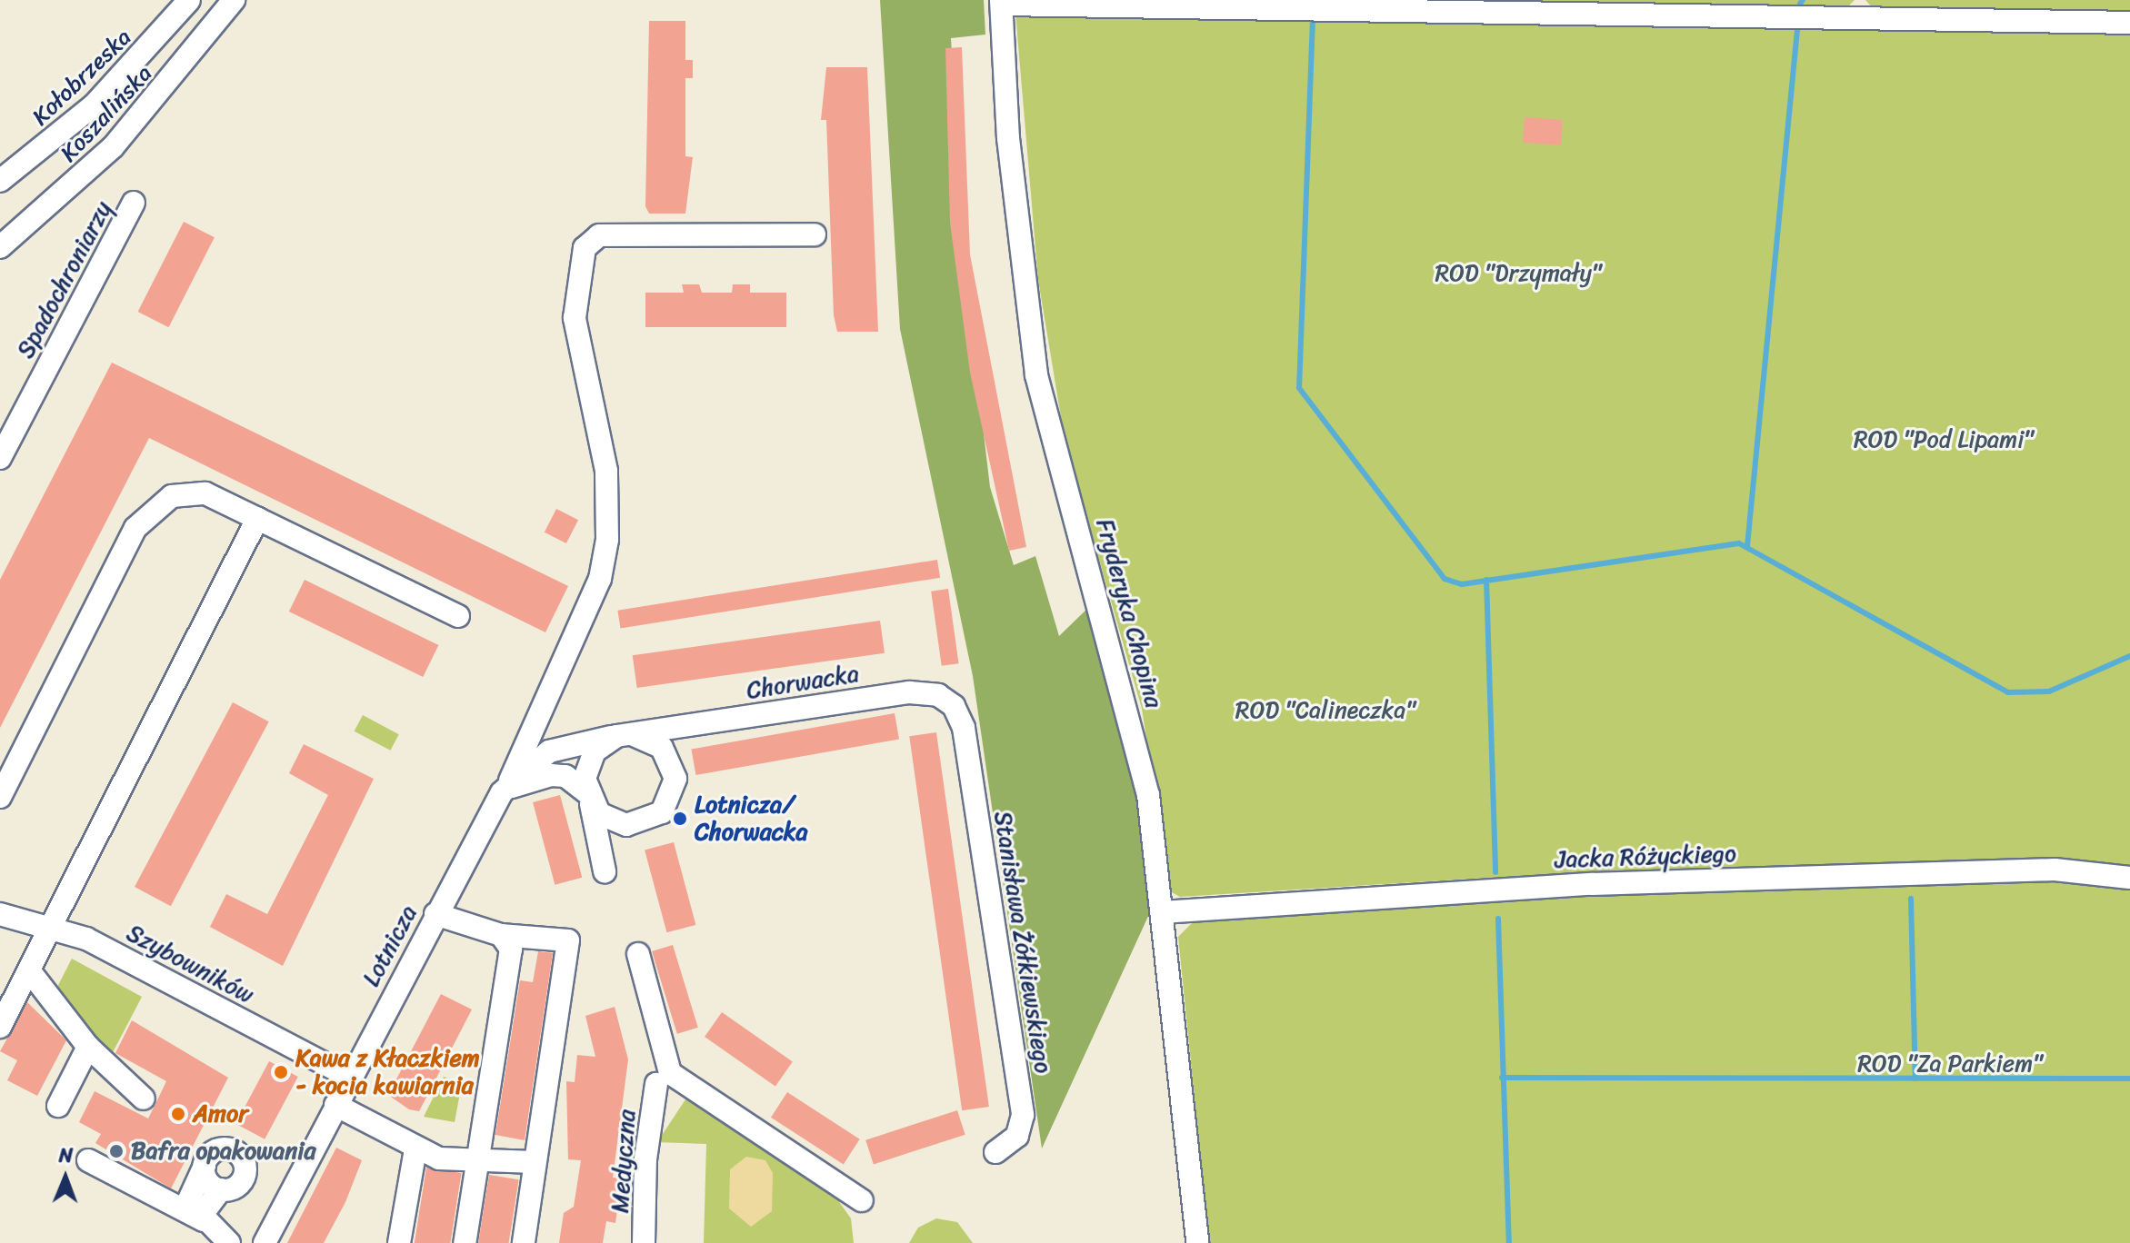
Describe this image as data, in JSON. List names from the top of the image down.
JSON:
{
  "streets": {
    "street": [
      "Kołobrzeska",
      "Koszalińska",
      "Spadochroniarzy",
      "Fryderyka Chopina",
      "Chorwacka",
      "Jacka Różyckiego",
      "Stanisława Żółkiewskiego",
      "Lotnicza",
      "Szybowników",
      "Medyczna"
    ]
  },
  "crossings": [
    ["Fryderyka Chopina", "Jacka Różyckiego"],
    ["Chorwacka", "Stanisława Żółkiewskiego"],
    ["Chorwacka", "Lotnicza"],
    ["Lotnicza", "Szybowników"]
  ],
  "parks": [
    "ROD \"Drzymały\"",
    "ROD \"Pod Lipami\"",
    "ROD \"Calineczka\"",
    "ROD \"Za Parkiem\""
  ],
  "places": [
    "Lotnicza/ Chorwacka",
    "Kawa z Kłaczkiem - kocia kawiarnia",
    "Amor",
    "Bafra opakowania"
  ],
  "north": "top"
}
